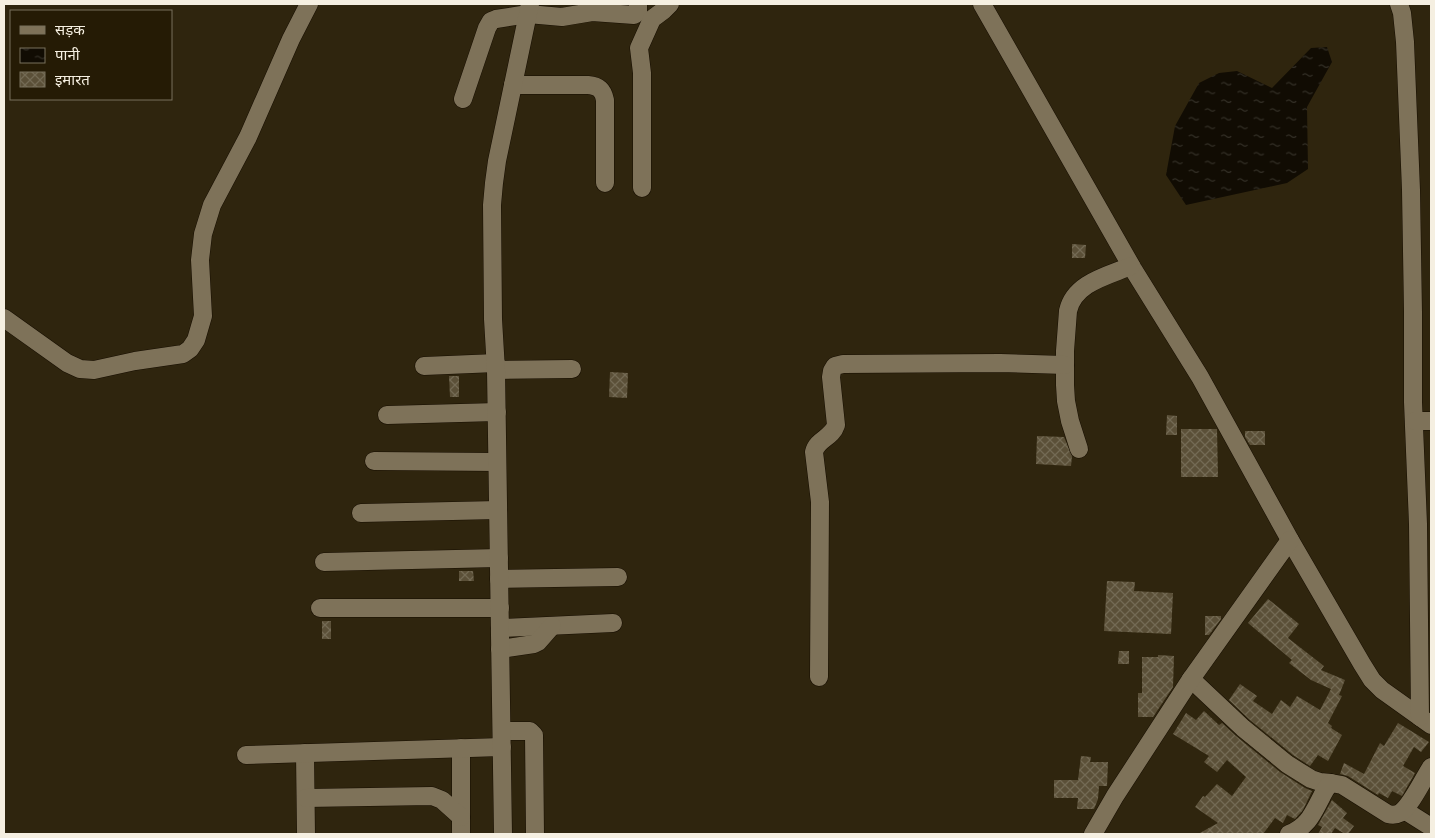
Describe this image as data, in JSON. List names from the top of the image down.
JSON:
{
  "legend": ["सड़क", "पानी", "इमारत"]
}
